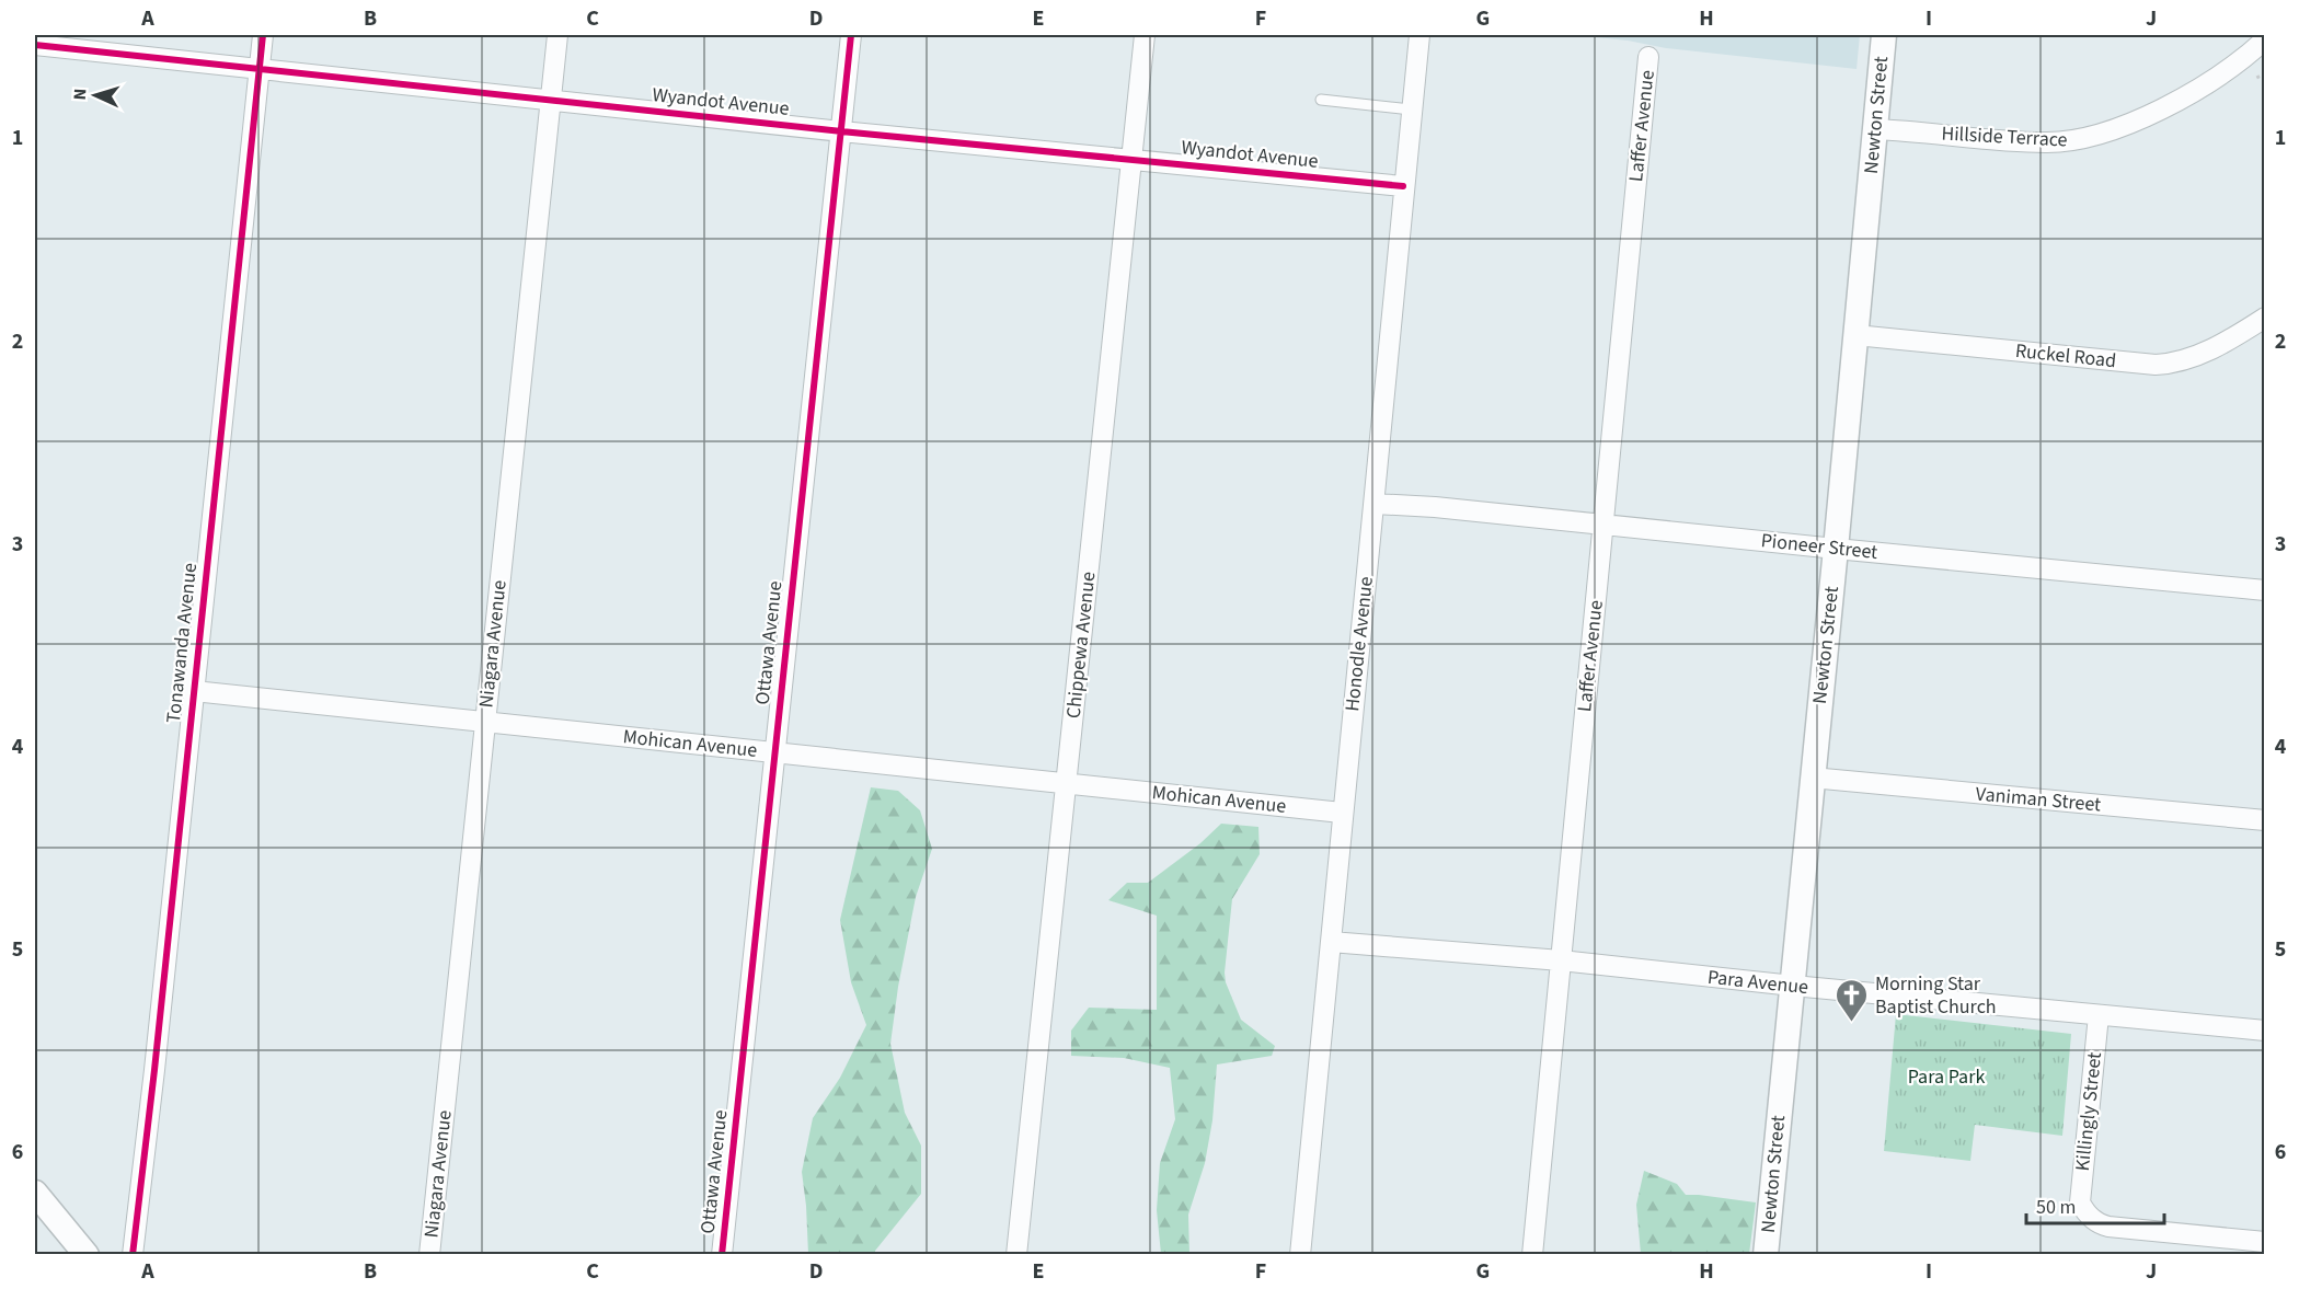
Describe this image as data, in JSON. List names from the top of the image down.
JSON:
{
  "streets": {
    "street": [
      "Wyandot Avenue",
      "Newton Street",
      "Laffer Avenue",
      "Hillside Terrace",
      "Ruckel Road",
      "Pioneer Street",
      "Tonawanda Avenue",
      "Ottawa Avenue",
      "Niagara Avenue",
      "Honodle Avenue",
      "Chippewa Avenue",
      "Mohican Avenue",
      "Vaniman Street",
      "Para Avenue",
      "Killingly Street"
    ]
  },
  "crossings": [
    ["Wyandot Avenue", "Tonawanda Avenue"],
    ["Wyandot Avenue", "Ottawa Avenue"],
    ["Wyandot Avenue", "Niagara Avenue"],
    ["Wyandot Avenue", "Honodle Avenue"],
    ["Wyandot Avenue", "Chippewa Avenue"],
    ["Newton Street", "Hillside Terrace"],
    ["Newton Street", "Ruckel Road"],
    ["Newton Street", "Pioneer Street"],
    ["Newton Street", "Vaniman Street"],
    ["Newton Street", "Para Avenue"],
    ["Laffer Avenue", "Pioneer Street"],
    ["Laffer Avenue", "Para Avenue"],
    ["Pioneer Street", "Honodle Avenue"],
    ["Tonawanda Avenue", "Mohican Avenue"],
    ["Ottawa Avenue", "Mohican Avenue"],
    ["Niagara Avenue", "Mohican Avenue"],
    ["Honodle Avenue", "Mohican Avenue"],
    ["Honodle Avenue", "Para Avenue"],
    ["Chippewa Avenue", "Mohican Avenue"],
    ["Para Avenue", "Killingly Street"]
  ],
  "parks": ["Para Park"],
  "places": {
    "church": ["Morning Star Baptist Church"]
  },
  "scale_bar": "50 m",
  "north": "left",
  "grid": {
    "columns": [
      "A",
      "B",
      "C",
      "D",
      "E",
      "F",
      "G",
      "H",
      "I",
      "J"
    ],
    "rows": [
      "1",
      "2",
      "3",
      "4",
      "5",
      "6"
    ]
  }
}
